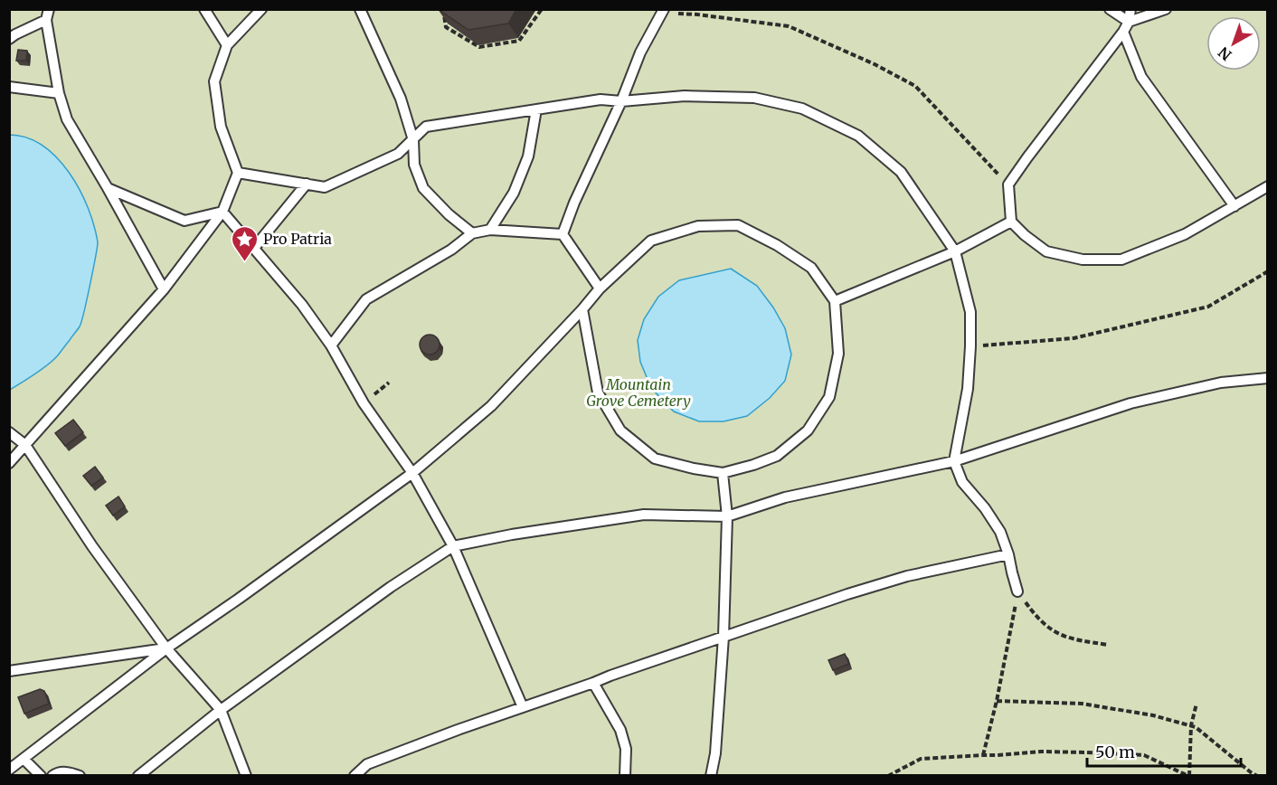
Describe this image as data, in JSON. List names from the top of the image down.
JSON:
{
  "parks": ["Mountain Grove Cemetery"],
  "places": {
    "place": ["Pro Patria"]
  },
  "scale_bar": "50 m",
  "north": "bottom left"
}
